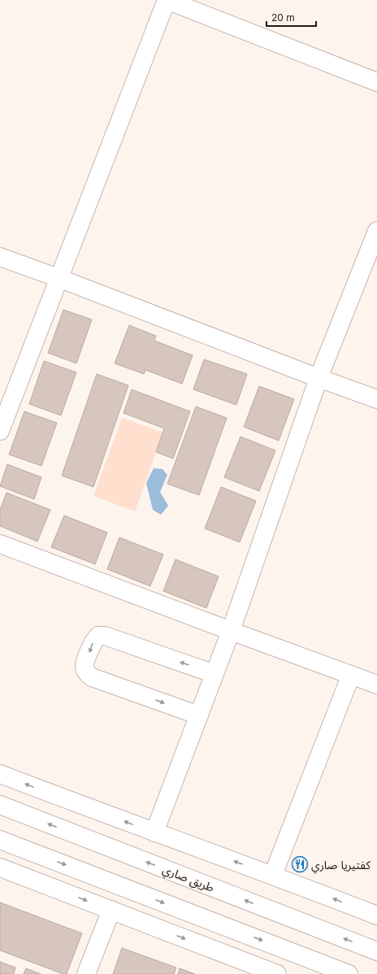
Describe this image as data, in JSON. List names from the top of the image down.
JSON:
{
  "streets": {
    "street": ["طريق صاري"]
  },
  "places": {
    "restaurant": ["كفتيريا صاري"]
  },
  "scale_bar": "20 m"
}
